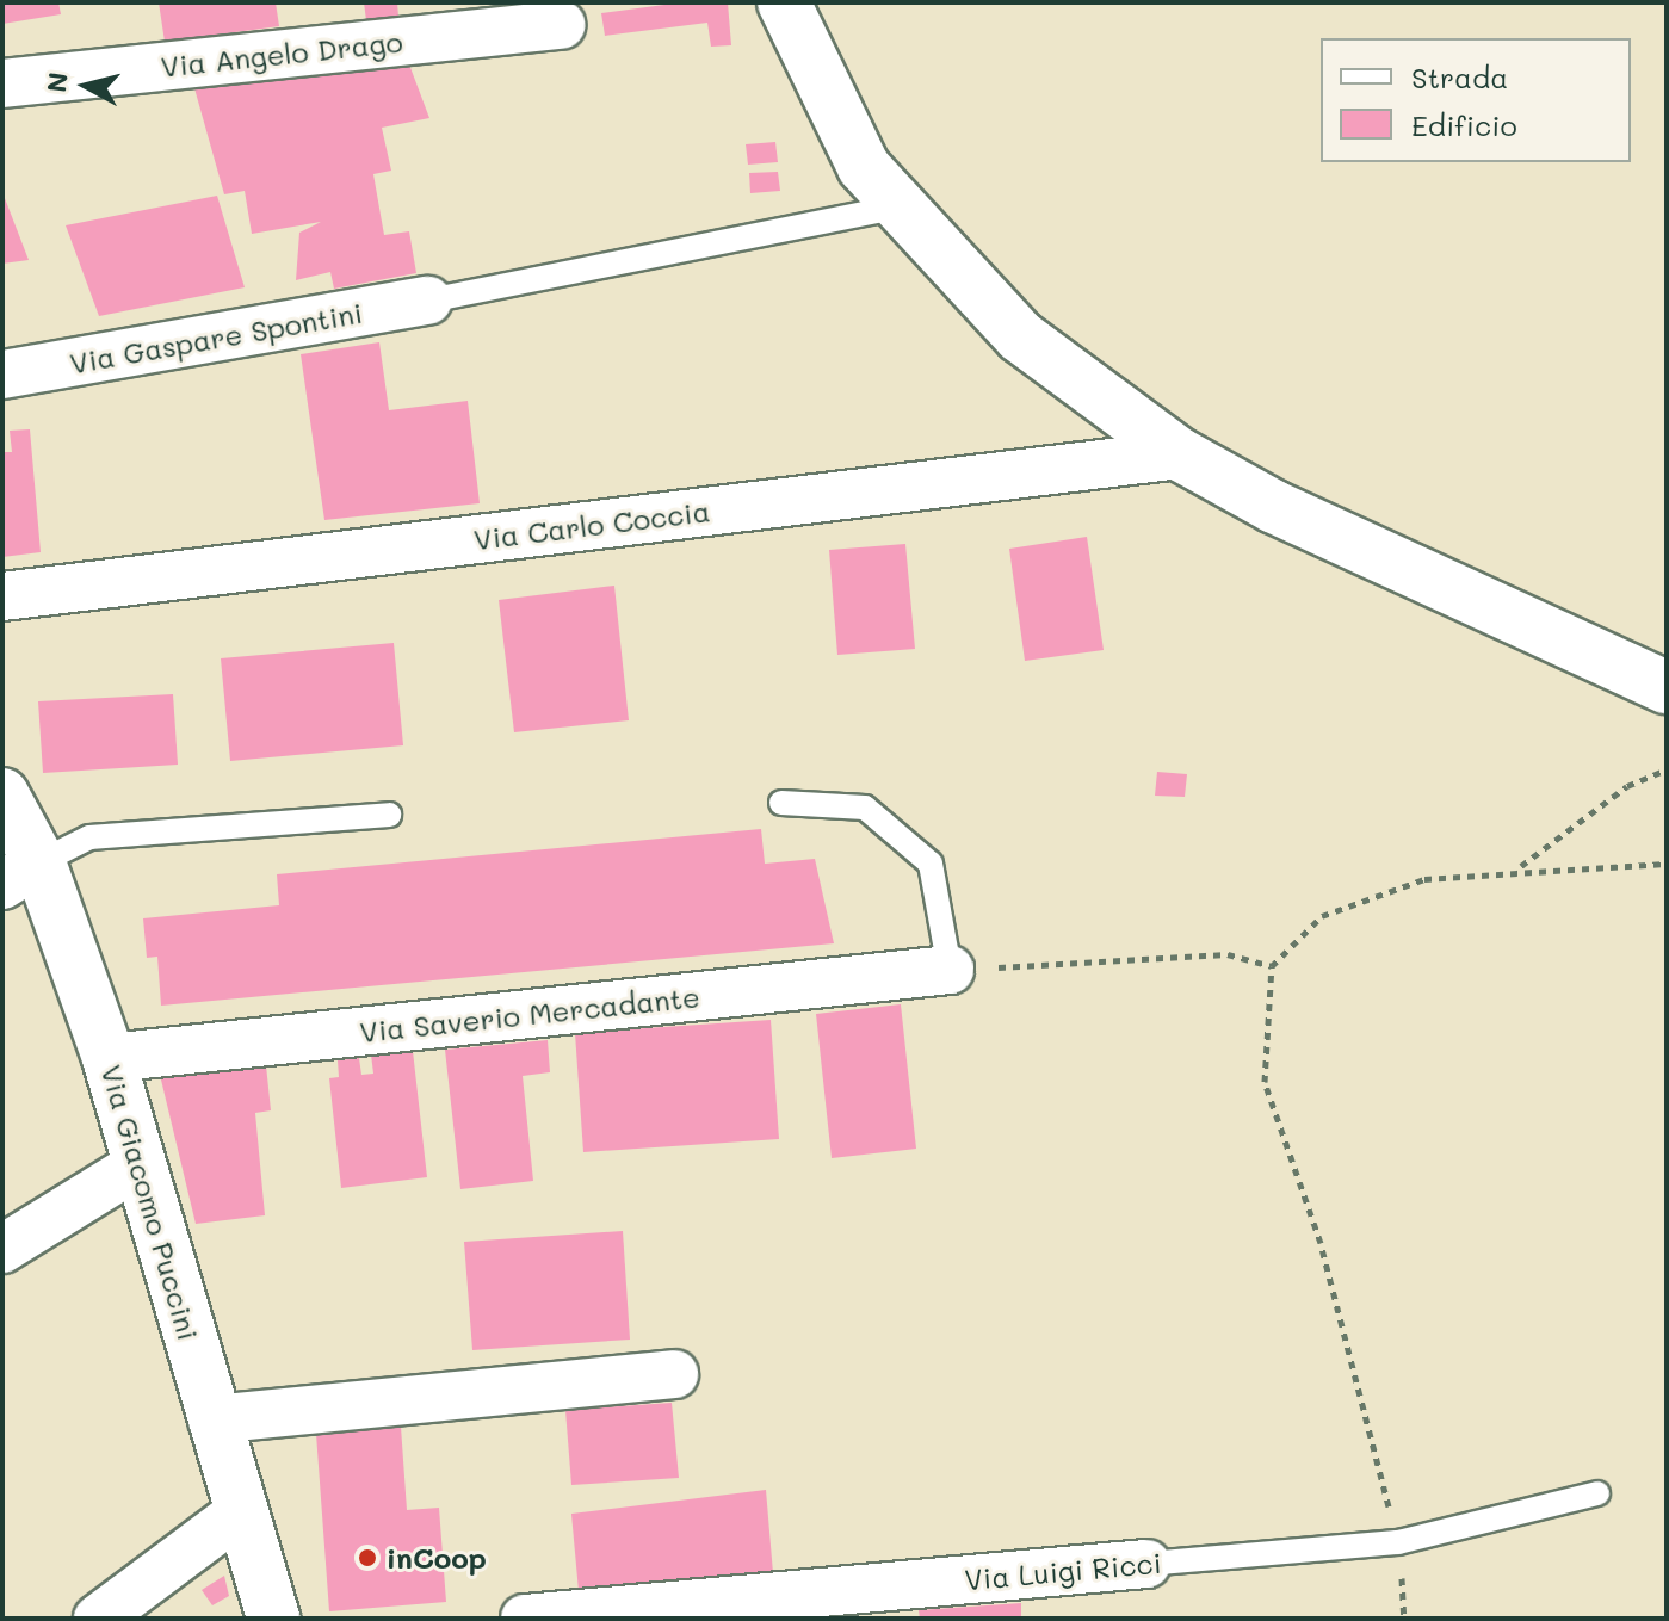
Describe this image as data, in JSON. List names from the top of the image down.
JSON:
{
  "streets": {
    "street": [
      "Via Angelo Drago",
      "Via Gaspare Spontini",
      "Via Carlo Coccia",
      "Via Saverio Mercadante",
      "Via Giacomo Puccini",
      "Via Luigi Ricci"
    ]
  },
  "crossings": [
    ["Via Saverio Mercadante", "Via Giacomo Puccini"]
  ],
  "places": ["inCoop"],
  "legend": ["Strada", "Edificio"],
  "north": "left"
}
